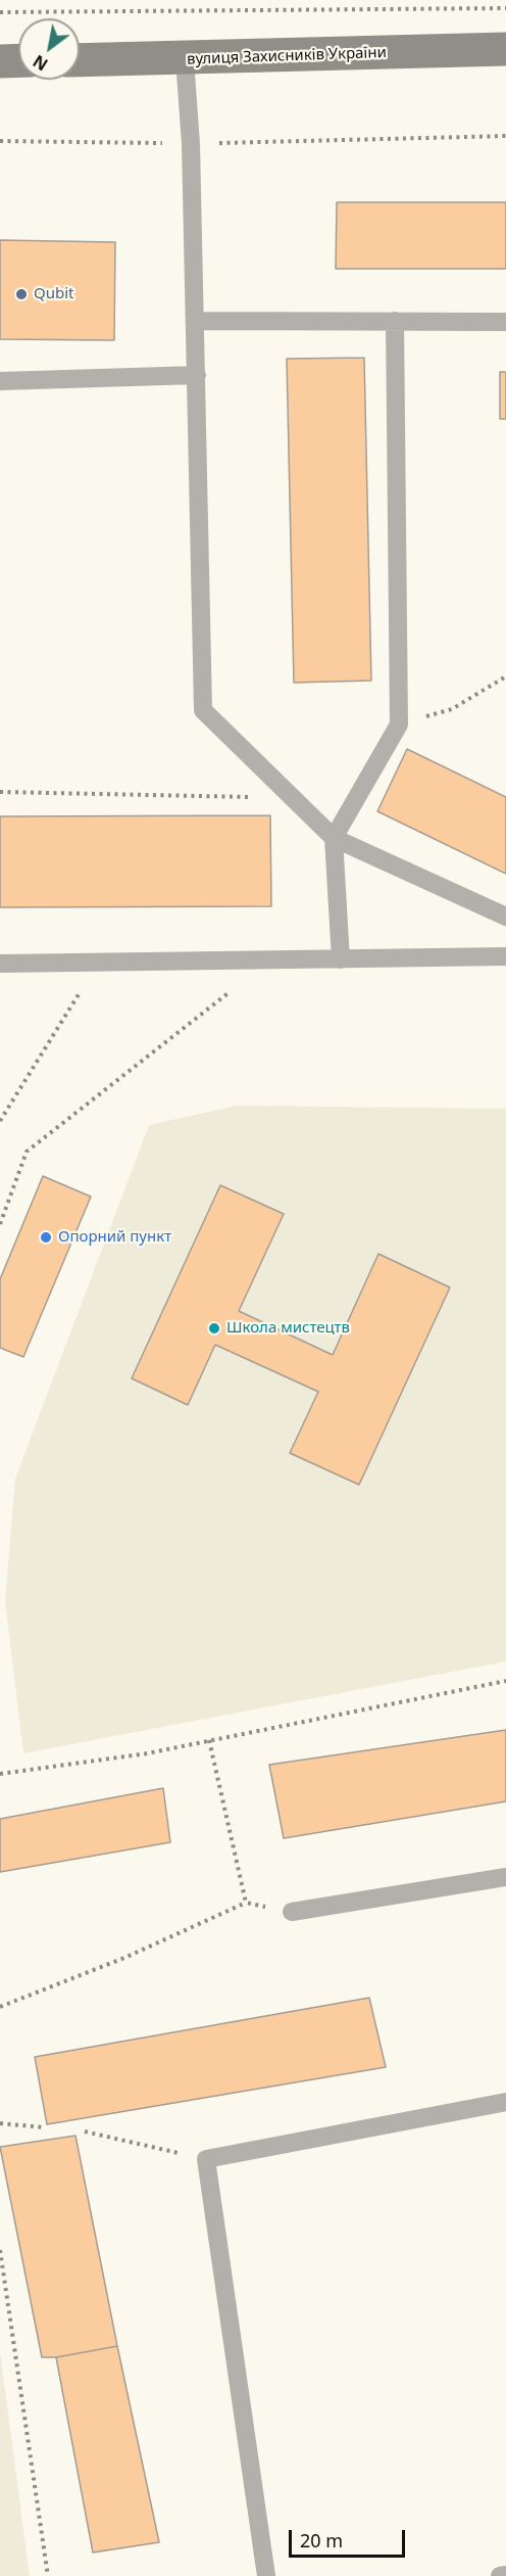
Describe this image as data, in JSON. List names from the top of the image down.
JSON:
{
  "streets": {
    "street": ["вулиця Захисників України"]
  },
  "places": ["Qubit", "Опорний пункт", "Школа мистецтв"],
  "scale_bar": "20 m",
  "north": "bottom left"
}
